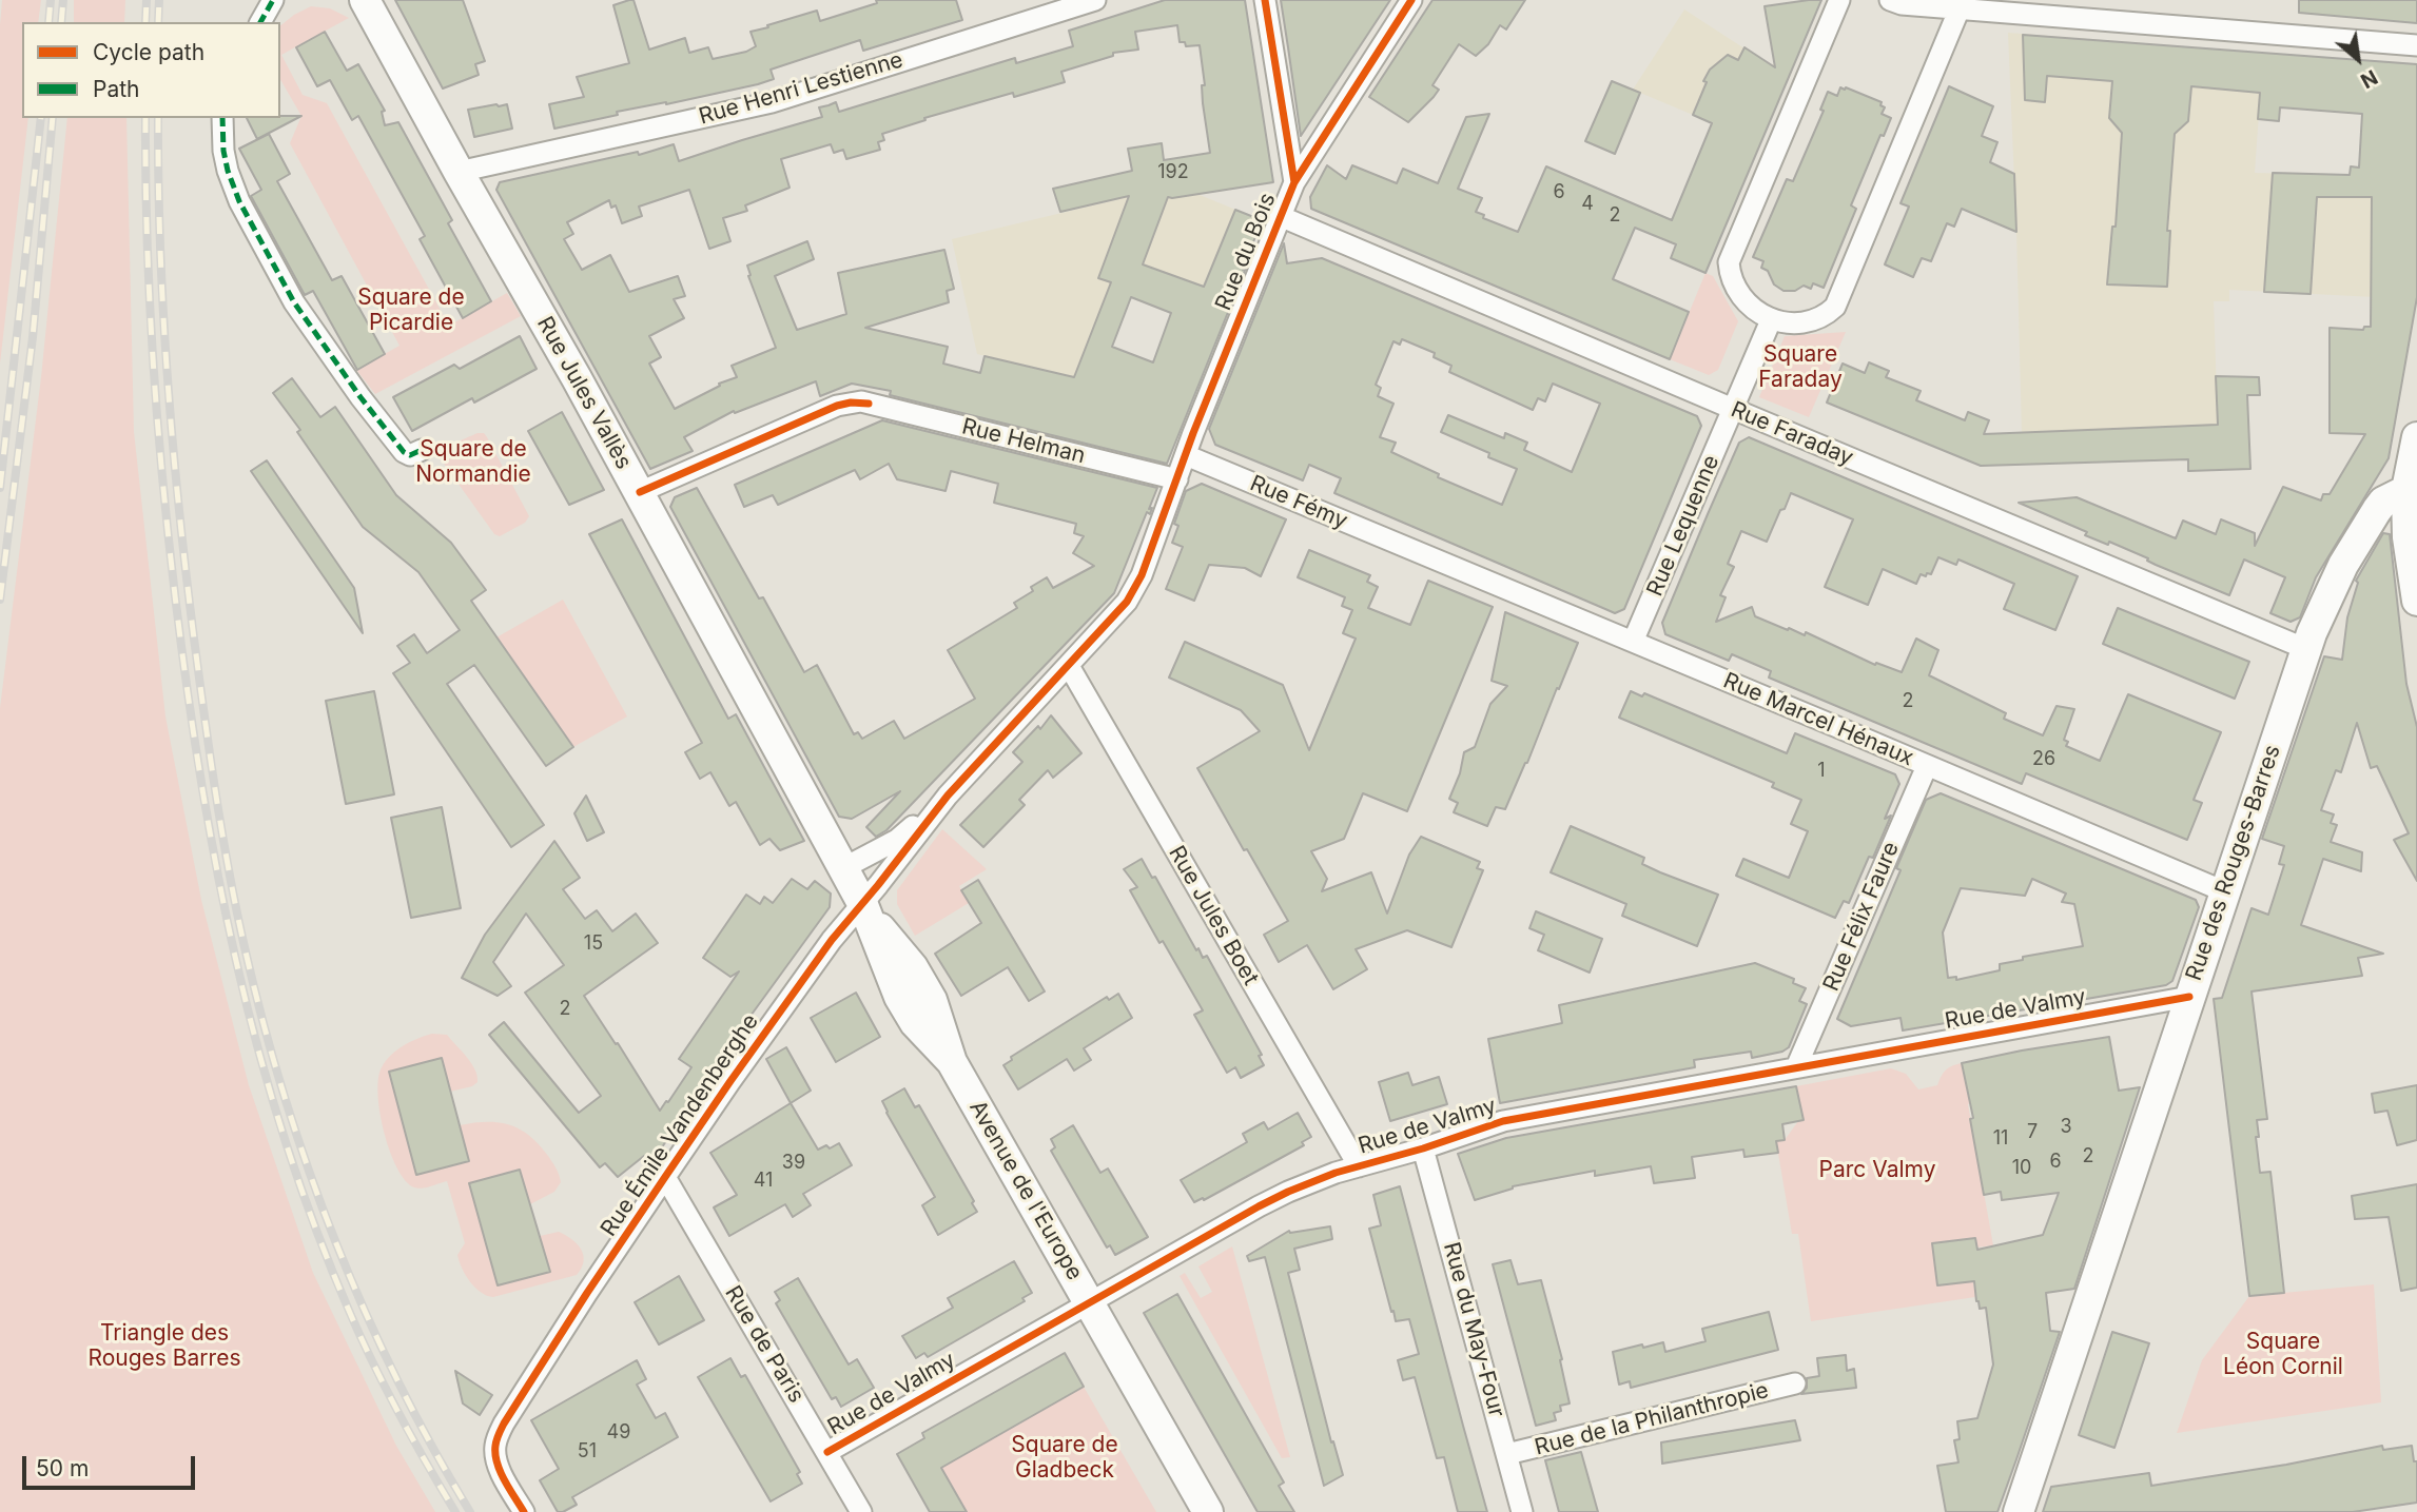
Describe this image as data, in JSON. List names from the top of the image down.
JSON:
{
  "streets": {
    "street": [
      "Rue Henri Lestienne",
      "Rue du Bois",
      "Rue Jules Vallès",
      "Rue Faraday",
      "Rue Helman",
      "Rue Fémy",
      "Rue Lequenne",
      "Rue Marcel Hénaux",
      "Rue des Rouges-Barres",
      "Rue Jules Boet",
      "Rue Félix Faure",
      "Rue de Valmy",
      "Rue Émile Vandenberghe",
      "Avenue de l'Europe",
      "Rue du May-Four",
      "Rue de Paris",
      "Rue de la Philanthropie"
    ]
  },
  "crossings": [
    ["Rue Henri Lestienne", "Rue Jules Vallès"],
    ["Rue du Bois", "Rue Faraday"],
    ["Rue du Bois", "Rue Fémy"],
    ["Rue du Bois", "Rue Émile Vandenberghe"],
    ["Rue Jules Vallès", "Rue Helman"],
    ["Rue Jules Vallès", "Rue Émile Vandenberghe"],
    ["Rue Jules Vallès", "Avenue de l'Europe"],
    ["Rue Faraday", "Rue Lequenne"],
    ["Rue Faraday", "Rue des Rouges-Barres"],
    ["Rue Helman", "Rue Émile Vandenberghe"],
    ["Rue Fémy", "Rue Marcel Hénaux"],
    ["Rue Fémy", "Rue Émile Vandenberghe"],
    ["Rue Lequenne", "Rue Marcel Hénaux"],
    ["Rue Marcel Hénaux", "Rue des Rouges-Barres"],
    ["Rue Marcel Hénaux", "Rue Félix Faure"],
    ["Rue des Rouges-Barres", "Rue de Valmy"],
    ["Rue Jules Boet", "Rue de Valmy"],
    ["Rue Jules Boet", "Rue Émile Vandenberghe"],
    ["Rue Félix Faure", "Rue de Valmy"],
    ["Rue de Valmy", "Avenue de l'Europe"],
    ["Rue de Valmy", "Rue du May-Four"],
    ["Rue de Valmy", "Rue de Paris"],
    ["Rue Émile Vandenberghe", "Avenue de l'Europe"],
    ["Rue Émile Vandenberghe", "Rue de Paris"],
    ["Rue du May-Four", "Rue de la Philanthropie"]
  ],
  "parks": [
    "Square de Picardie",
    "Square Faraday",
    "Square de Normandie",
    "Parc Valmy",
    "Triangle des Rouges Barres",
    "Square Léon Cornil",
    "Square de Gladbeck"
  ],
  "house_numbers": [
    "192",
    "6",
    "4",
    "2",
    "2",
    "26",
    "1",
    "15",
    "2",
    "3",
    "7",
    "11",
    "2",
    "6",
    "39",
    "10",
    "41",
    "49",
    "51"
  ],
  "legend": ["Cycle path", "Path"],
  "scale_bar": "50 m",
  "north": "bottom right"
}
